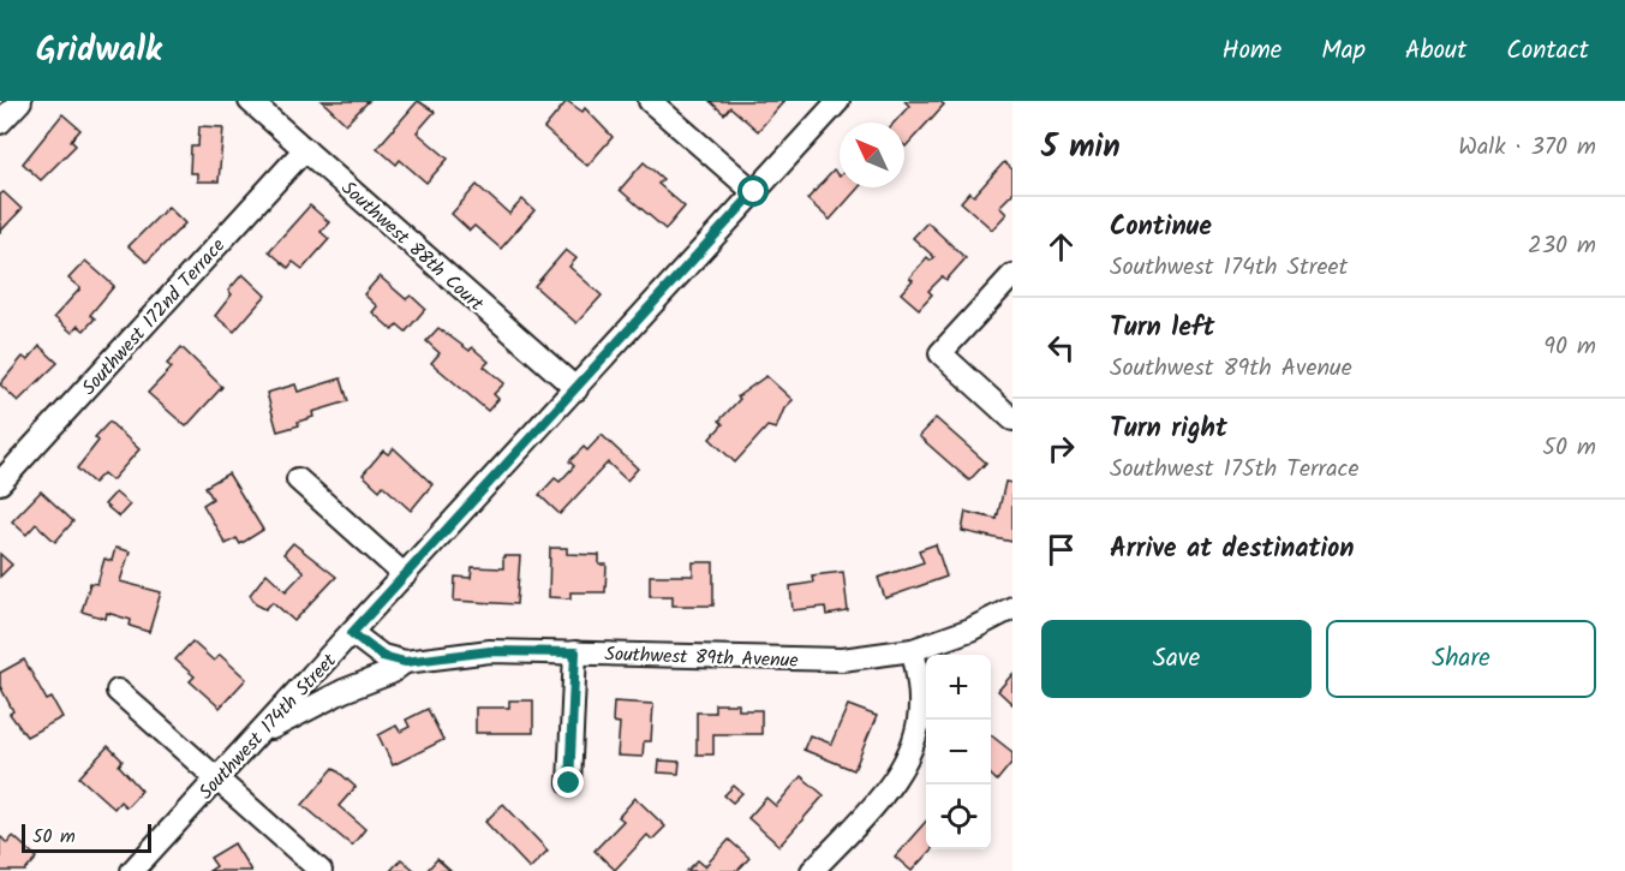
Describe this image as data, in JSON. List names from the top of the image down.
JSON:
{
  "streets": {
    "street": [
      "Southwest 88th Court",
      "Southwest 172nd Terrace",
      "Southwest 89th Avenue",
      "Southwest 174th Street"
    ]
  },
  "crossings": [
    ["Southwest 88th Court", "Southwest 172nd Terrace"],
    ["Southwest 88th Court", "Southwest 174th Street"],
    ["Southwest 89th Avenue", "Southwest 174th Street"]
  ],
  "scale_bar": "50 m",
  "north": "top left",
  "page": {
    "header": "Gridwalk",
    "nav": [
      "Home",
      "Map",
      "About",
      "Contact"
    ],
    "heading": ["5 min", "Walk · 370 m"],
    "list": [
      ["Continue", "Southwest 174th Street", "230 m"],
      ["Turn left", "Southwest 89th Avenue", "90 m"],
      ["Turn right", "Southwest 175th Terrace", "50 m"],
      "Arrive at destination"
    ],
    "buttons": ["Save", "Share"],
    "map_buttons": ["+", "−"],
    "scale": "50 m"
  }
}
